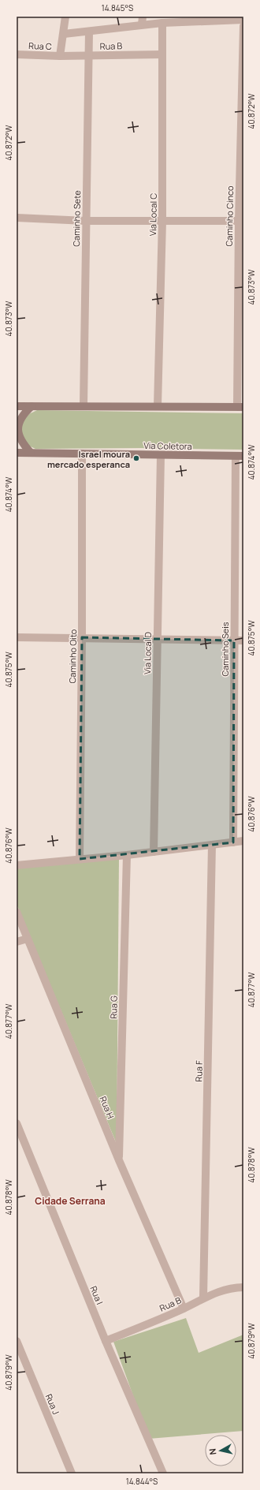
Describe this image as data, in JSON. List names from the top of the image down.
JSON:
{
  "streets": {
    "street": [
      "Rua C",
      "Rua B",
      "Via Local C",
      "Caminho Cinco",
      "Caminho Sete",
      "Via Coletora",
      "Caminho Seis",
      "Via Local D",
      "Caminho Oito",
      "Rua G",
      "Rua F",
      "Rua H",
      "Rua I",
      "Rua J"
    ]
  },
  "crossings": [
    ["Rua C", "Rua B"],
    ["Rua B", "Via Local C"],
    ["Rua B", "Caminho Sete"],
    ["Rua B", "Rua F"],
    ["Rua B", "Rua H"],
    ["Rua B", "Rua I"],
    ["Via Coletora", "Caminho Seis"],
    ["Via Coletora", "Via Local D"],
    ["Via Coletora", "Caminho Oito"],
    ["Rua G", "Rua H"]
  ],
  "districts": ["Cidade Serrana"],
  "places": ["Israel moura mercado esperanca"],
  "north": "left",
  "coordinates": [
    "14.845°S",
    "40.872°W",
    "40.873°W",
    "40.874°W",
    "40.875°W",
    "40.876°W",
    "40.877°W",
    "40.878°W",
    "40.879°W",
    "14.844°S"
  ]
}
